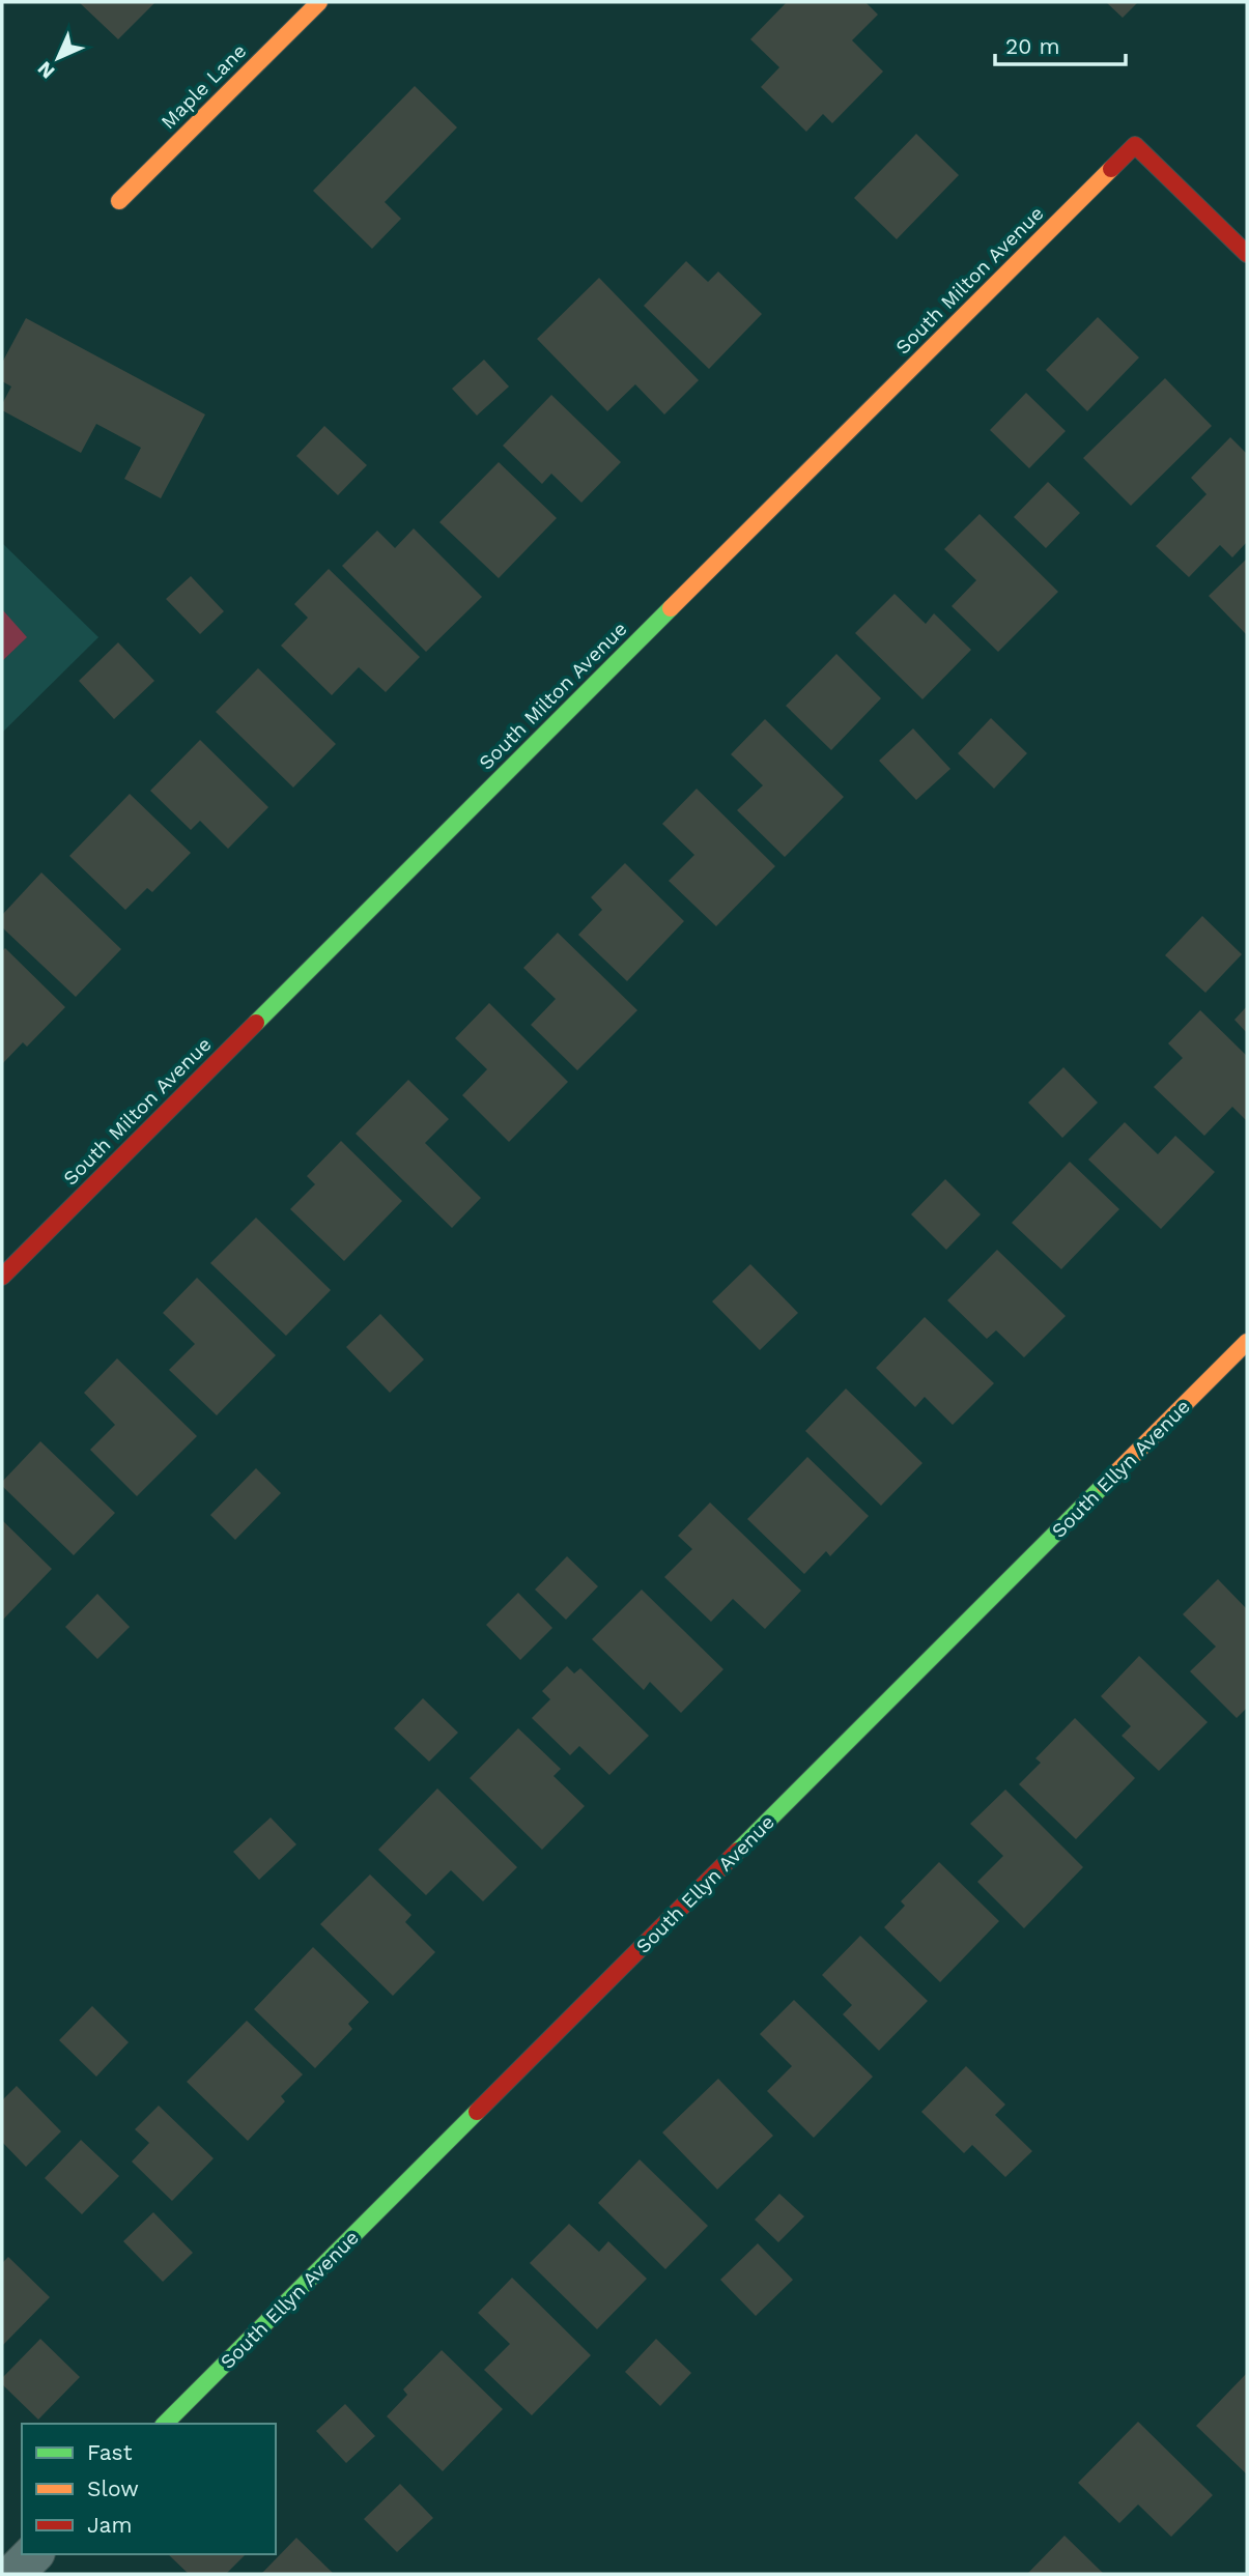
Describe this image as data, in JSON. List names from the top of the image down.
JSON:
{
  "streets": {
    "street": ["Maple Lane", "South Milton Avenue", "South Ellyn Avenue"]
  },
  "legend": ["Fast", "Slow", "Jam"],
  "scale_bar": "20 m",
  "north": "bottom left"
}
